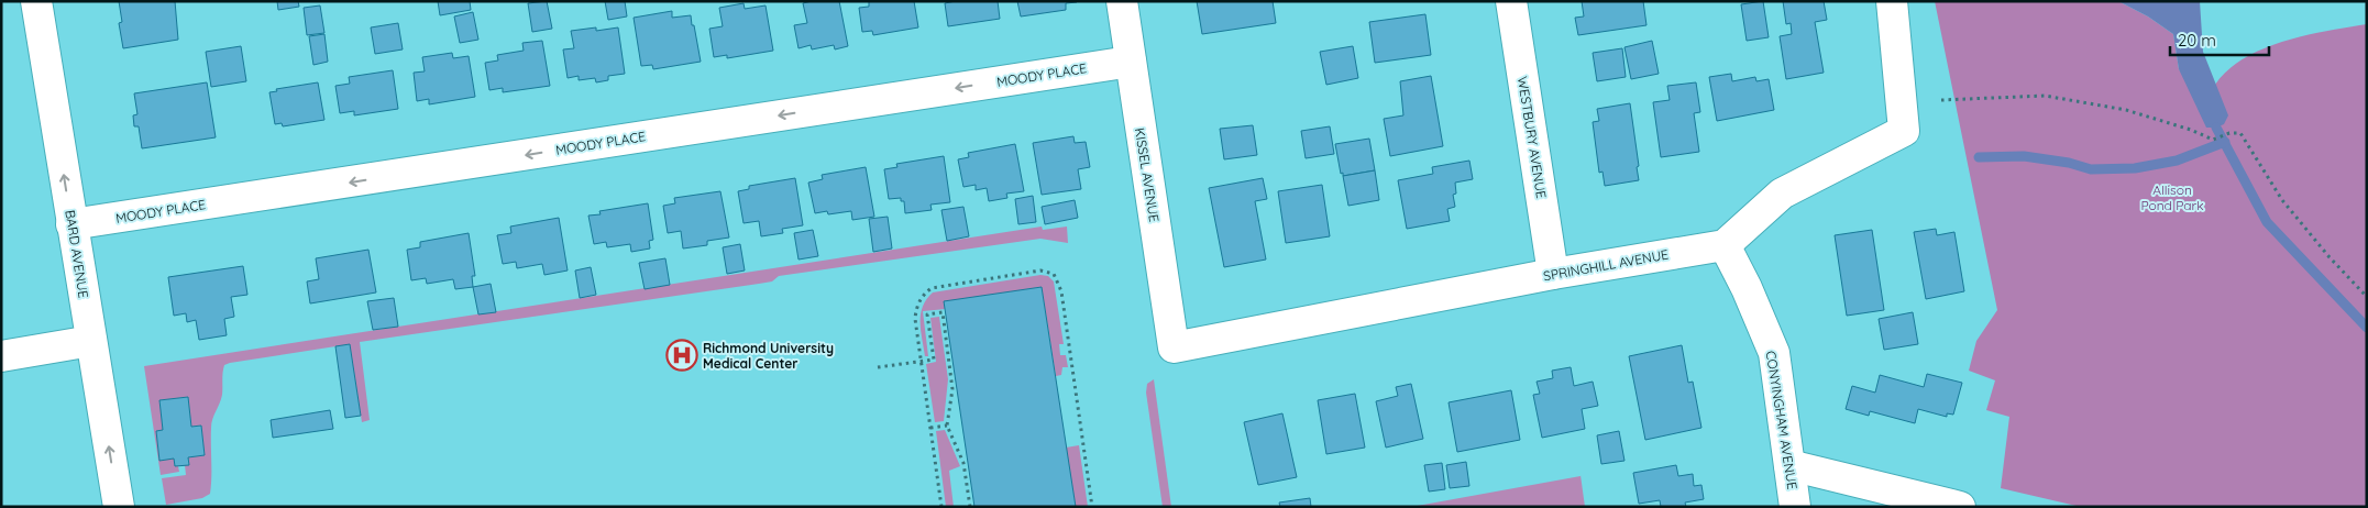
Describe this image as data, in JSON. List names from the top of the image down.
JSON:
{
  "streets": {
    "street": [
      "MOODY PLACE",
      "WESTBURY AVENUE",
      "KISSEL AVENUE",
      "BARD AVENUE",
      "SPRINGHILL AVENUE",
      "CONYINGHAM AVENUE"
    ]
  },
  "crossings": [
    ["MOODY PLACE", "KISSEL AVENUE"],
    ["MOODY PLACE", "BARD AVENUE"],
    ["WESTBURY AVENUE", "SPRINGHILL AVENUE"],
    ["KISSEL AVENUE", "SPRINGHILL AVENUE"],
    ["SPRINGHILL AVENUE", "CONYINGHAM AVENUE"]
  ],
  "one_way": ["MOODY PLACE", "BARD AVENUE"],
  "parks": ["Allison Pond Park"],
  "places": {
    "hospital": ["Richmond University Medical Center"]
  },
  "scale_bar": "20 m"
}
